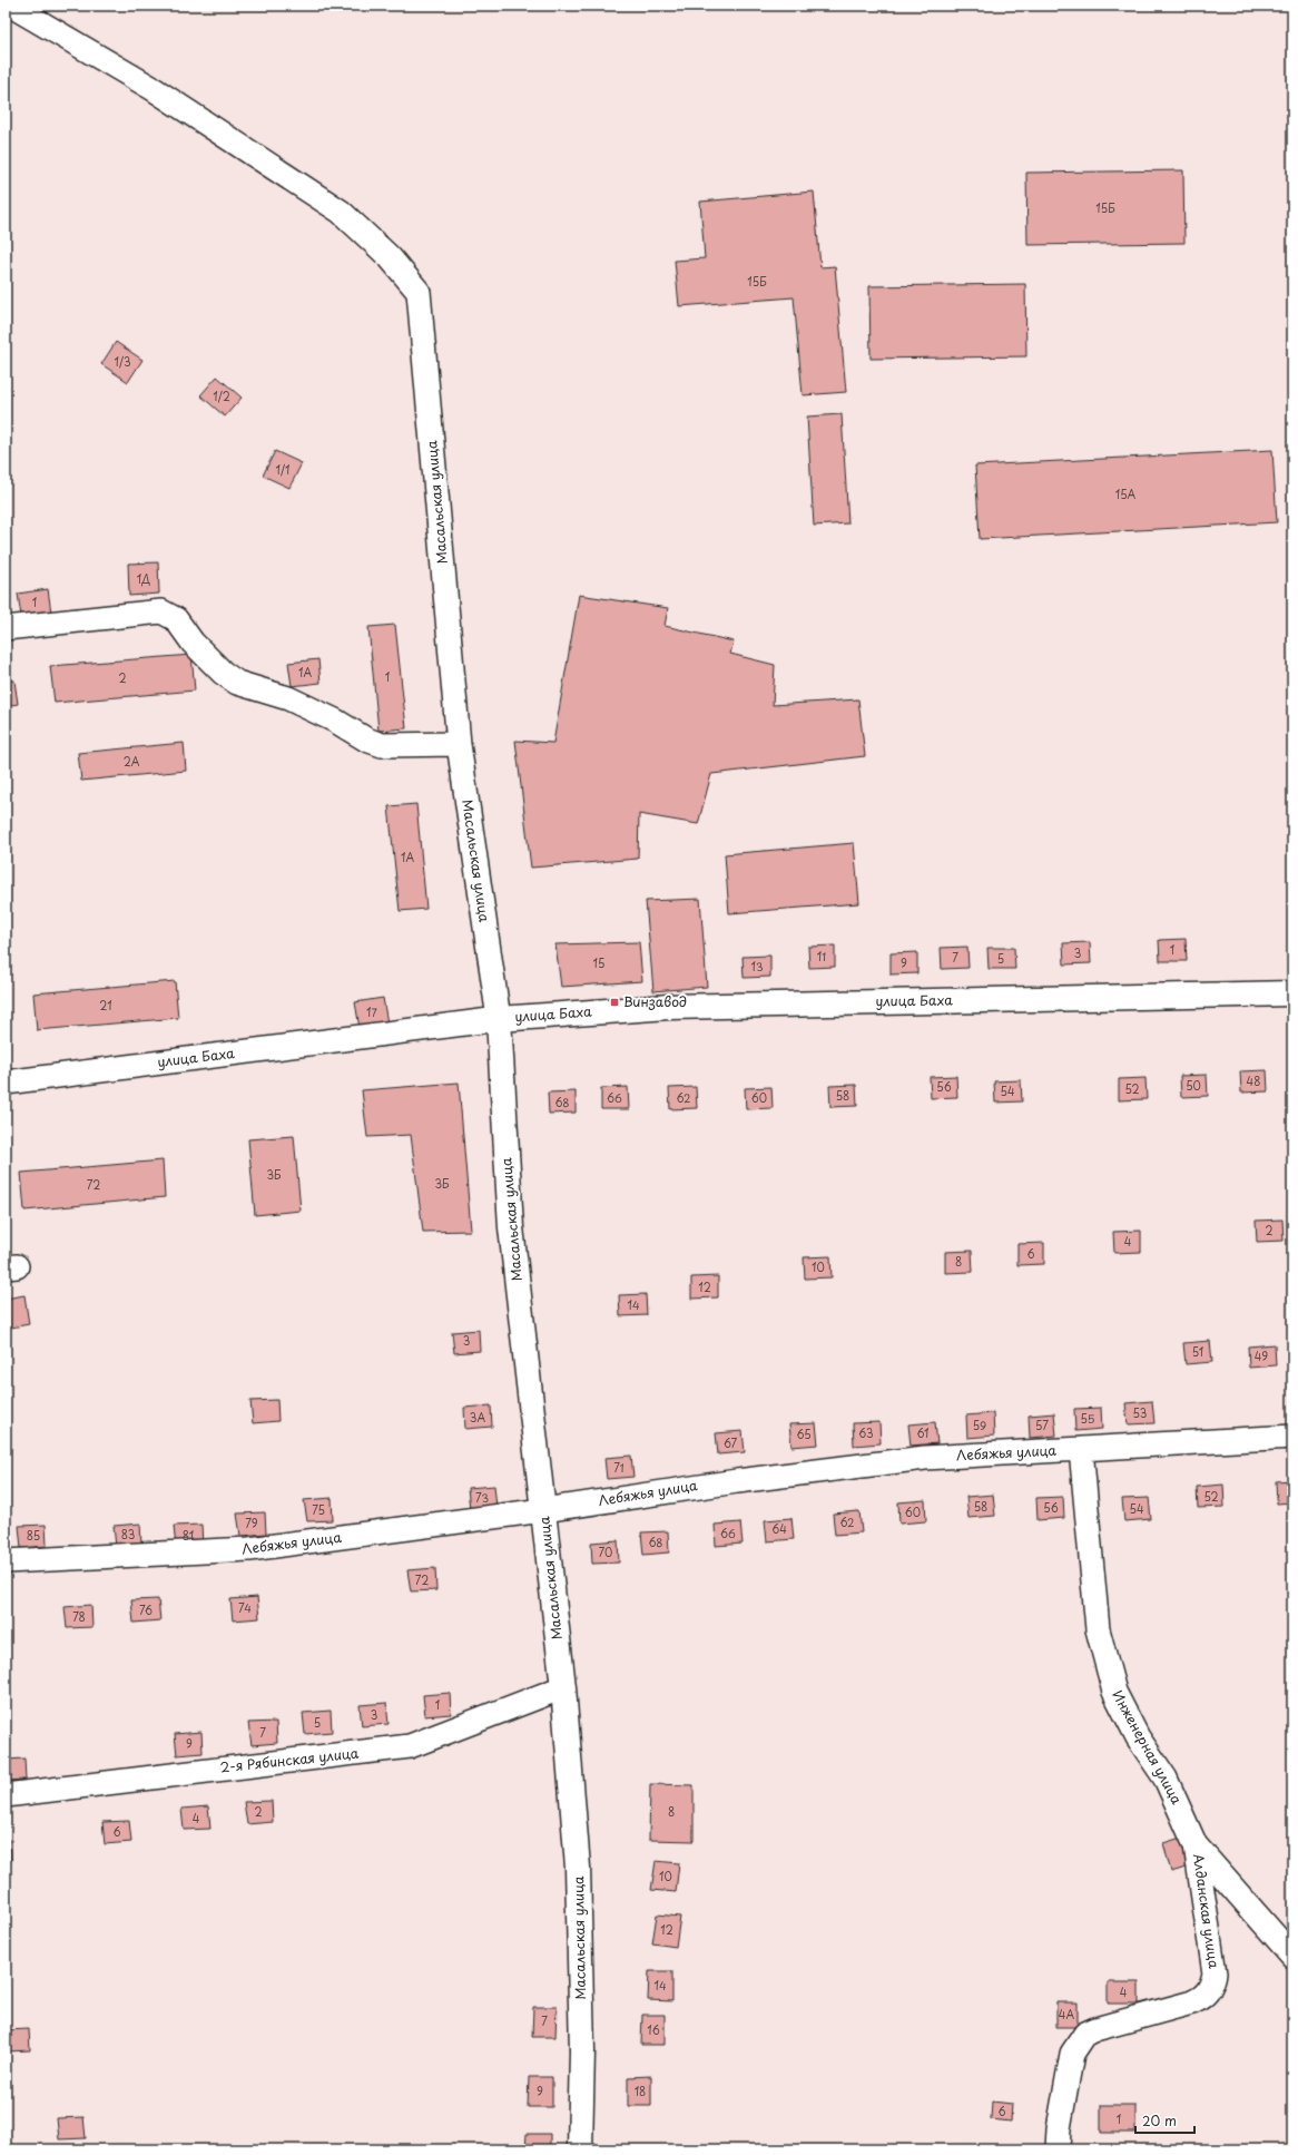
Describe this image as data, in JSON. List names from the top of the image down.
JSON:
{
  "streets": {
    "street": [
      "Масальская улица",
      "улица Баха",
      "Лебяжья улица",
      "Инженерная улица",
      "2-я Рябинская улица",
      "Алданская улица"
    ]
  },
  "crossings": [
    ["Масальская улица", "улица Баха"],
    ["Масальская улица", "Лебяжья улица"],
    ["Масальская улица", "2-я Рябинская улица"],
    ["Лебяжья улица", "Инженерная улица"],
    ["Инженерная улица", "Алданская улица"]
  ],
  "places": {
    "transit": ["Винзавод"]
  },
  "house_numbers": [
    "15Б",
    "15Б",
    "1/3",
    "1/2",
    "1/1",
    "15А",
    "1Д",
    "1",
    "1А",
    "1",
    "2",
    "2А",
    "1А",
    "1",
    "3",
    "11",
    "7",
    "5",
    "15",
    "9",
    "13",
    "21",
    "17",
    "48",
    "50",
    "56",
    "52",
    "54",
    "58",
    "66",
    "62",
    "60",
    "68",
    "3Б",
    "3Б",
    "72",
    "2",
    "4",
    "6",
    "8",
    "10",
    "12",
    "14",
    "3",
    "51",
    "49",
    "53",
    "3А",
    "55",
    "59",
    "57",
    "63",
    "61",
    "65",
    "67",
    "71",
    "52",
    "73",
    "58",
    "56",
    "54",
    "75",
    "60",
    "62",
    "79",
    "64",
    "66",
    "83",
    "85",
    "81",
    "68",
    "70",
    "72",
    "74",
    "76",
    "78",
    "1",
    "3",
    "5",
    "7",
    "9",
    "2",
    "8",
    "4",
    "6",
    "10",
    "12",
    "14",
    "4",
    "4А",
    "7",
    "16",
    "9",
    "18",
    "6",
    "1"
  ],
  "scale_bar": "20 m"
}
